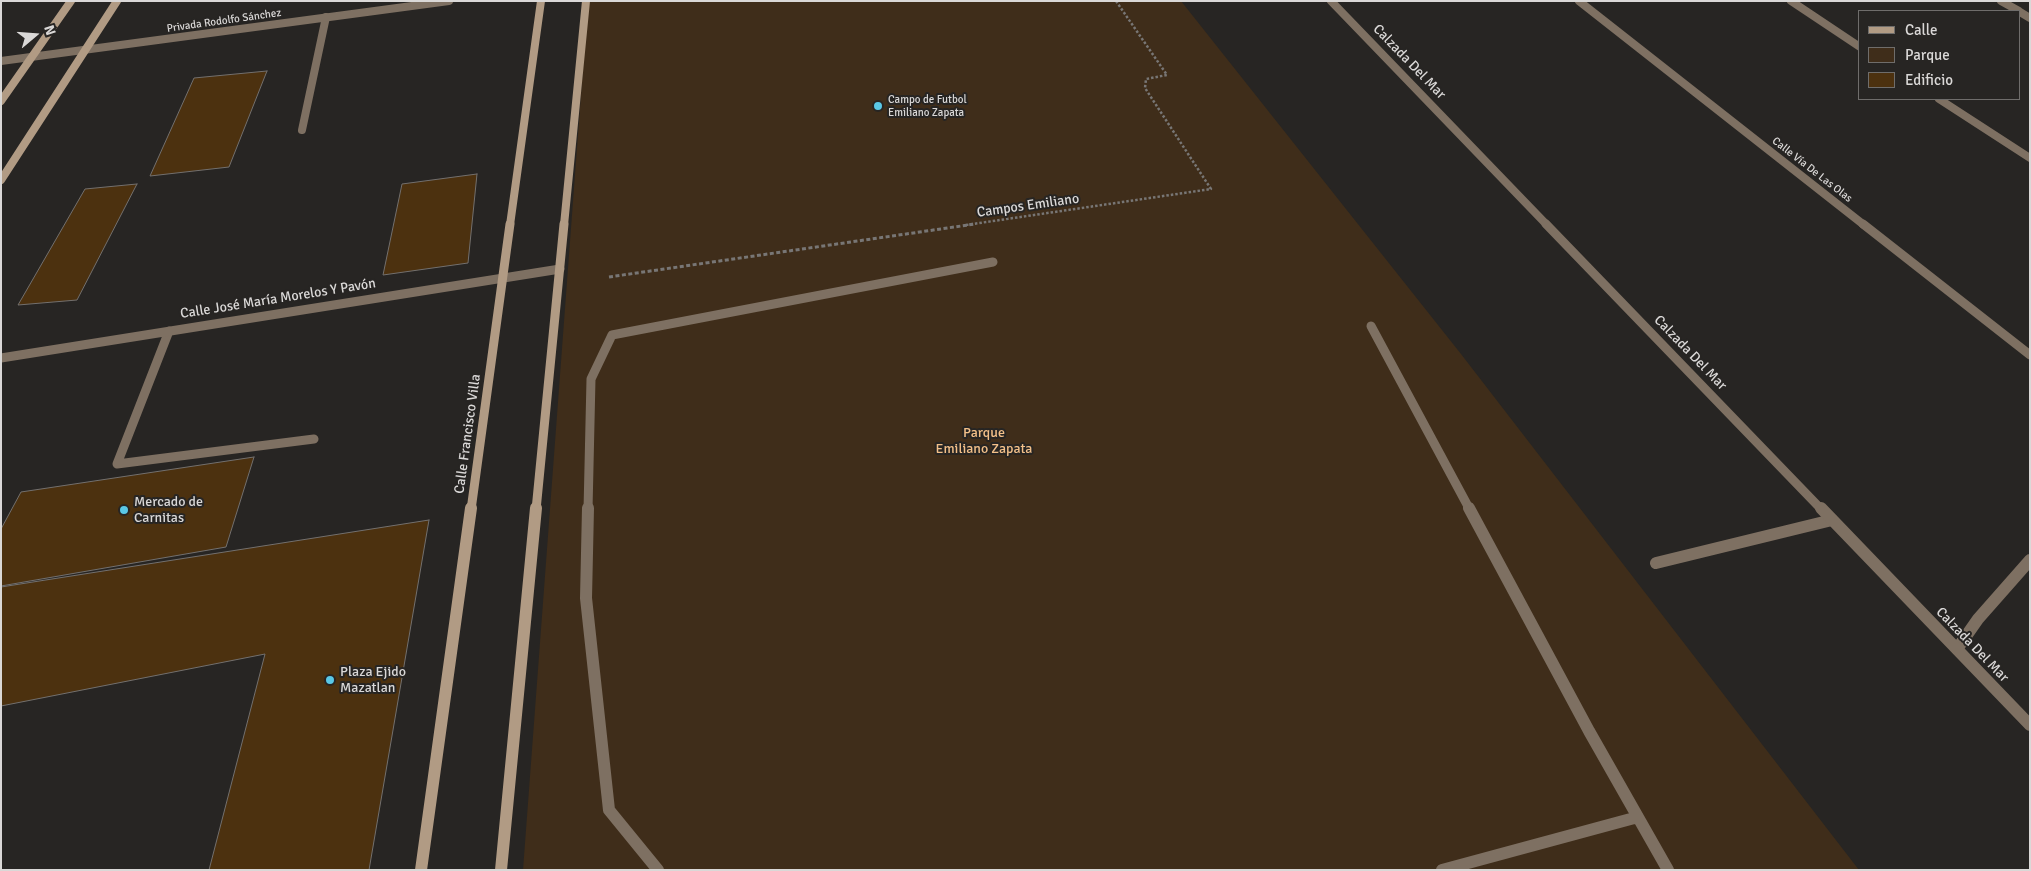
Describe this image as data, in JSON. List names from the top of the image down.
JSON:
{
  "streets": {
    "street": [
      "Privada Rodolfo Sánchez",
      "Calzada Del Mar",
      "Calle Vía De Las Olas",
      "Calle José María Morelos Y Pavón",
      "Calle Francisco Villa"
    ],
    "path": ["Campos Emiliano"]
  },
  "crossings": [
    ["Calle José María Morelos Y Pavón", "Calle Francisco Villa"]
  ],
  "parks": ["Parque Emiliano Zapata"],
  "places": ["Campo de Futbol Emiliano Zapata", "Mercado de Carnitas", "Plaza Ejido Mazatlan"],
  "legend": ["Calle", "Parque", "Edificio"],
  "north": "right"
}
